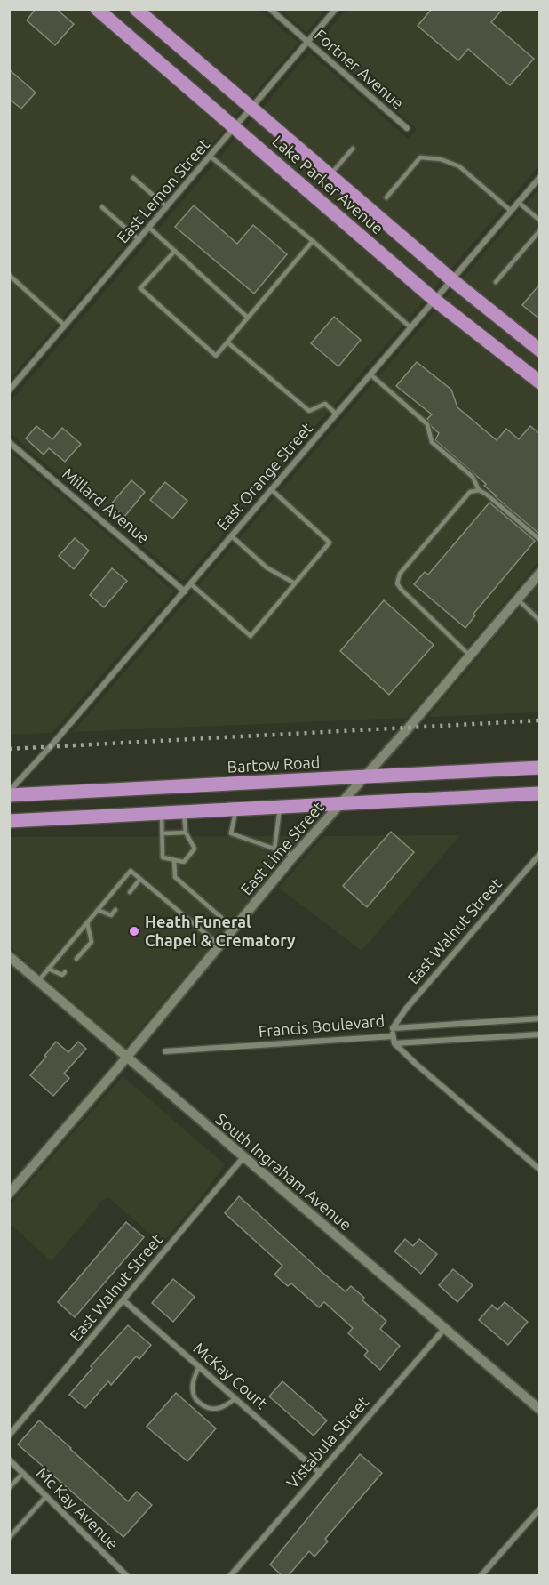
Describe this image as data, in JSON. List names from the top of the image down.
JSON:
{
  "streets": {
    "main road": ["Lake Parker Avenue", "Bartow Road"],
    "street": [
      "Fortner Avenue",
      "East Lemon Street",
      "East Orange Street",
      "Millard Avenue",
      "East Lime Street",
      "East Walnut Street",
      "Francis Boulevard",
      "South Ingraham Avenue",
      "McKay Court",
      "Vistabula Street",
      "Mc Kay Avenue"
    ]
  },
  "crossings": [
    ["Fortner Avenue", "East Lemon Street"],
    ["Lake Parker Avenue", "East Lemon Street"],
    ["Lake Parker Avenue", "East Orange Street"],
    ["East Orange Street", "Millard Avenue"],
    ["East Orange Street", "Bartow Road"],
    ["Bartow Road", "East Lime Street"],
    ["East Lime Street", "South Ingraham Avenue"],
    ["East Walnut Street", "Francis Boulevard"],
    ["East Walnut Street", "South Ingraham Avenue"],
    ["East Walnut Street", "McKay Court"],
    ["South Ingraham Avenue", "Vistabula Street"],
    ["McKay Court", "Vistabula Street"]
  ],
  "places": ["Heath Funeral Chapel & Crematory"]
}
